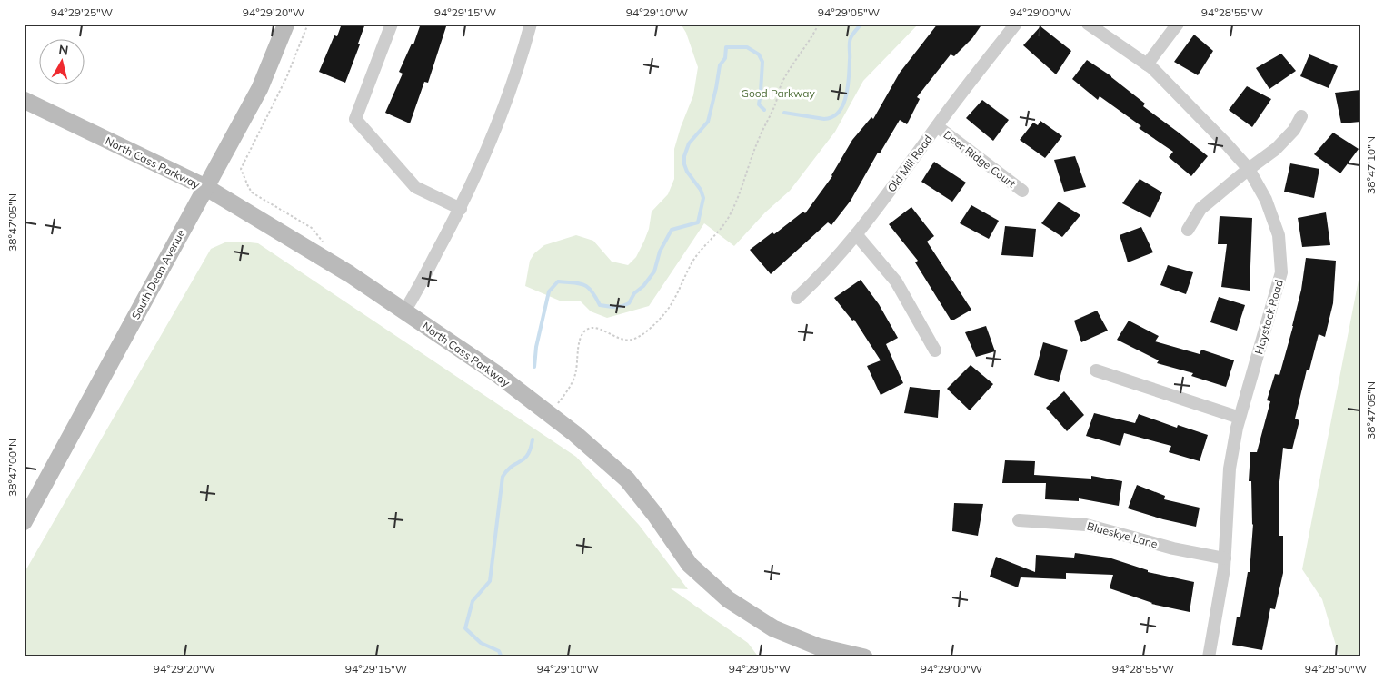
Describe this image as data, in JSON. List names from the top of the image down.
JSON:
{
  "streets": {
    "street": [
      "Deer Ridge Court",
      "North Cass Parkway",
      "Old Mill Road",
      "South Dean Avenue",
      "Haystack Road",
      "Blueskye Lane"
    ]
  },
  "crossings": [
    ["Deer Ridge Court", "Old Mill Road"],
    ["North Cass Parkway", "South Dean Avenue"],
    ["Haystack Road", "Blueskye Lane"]
  ],
  "parks": ["Good Parkway"],
  "north": "top",
  "coordinates": [
    "94°29'25\"W",
    "94°29'20\"W",
    "94°29'15\"W",
    "94°29'10\"W",
    "94°29'05\"W",
    "94°29'00\"W",
    "94°28'55\"W",
    "38°47'10\"N",
    "38°47'05\"N",
    "38°47'00\"N",
    "94°28'50\"W"
  ]
}
